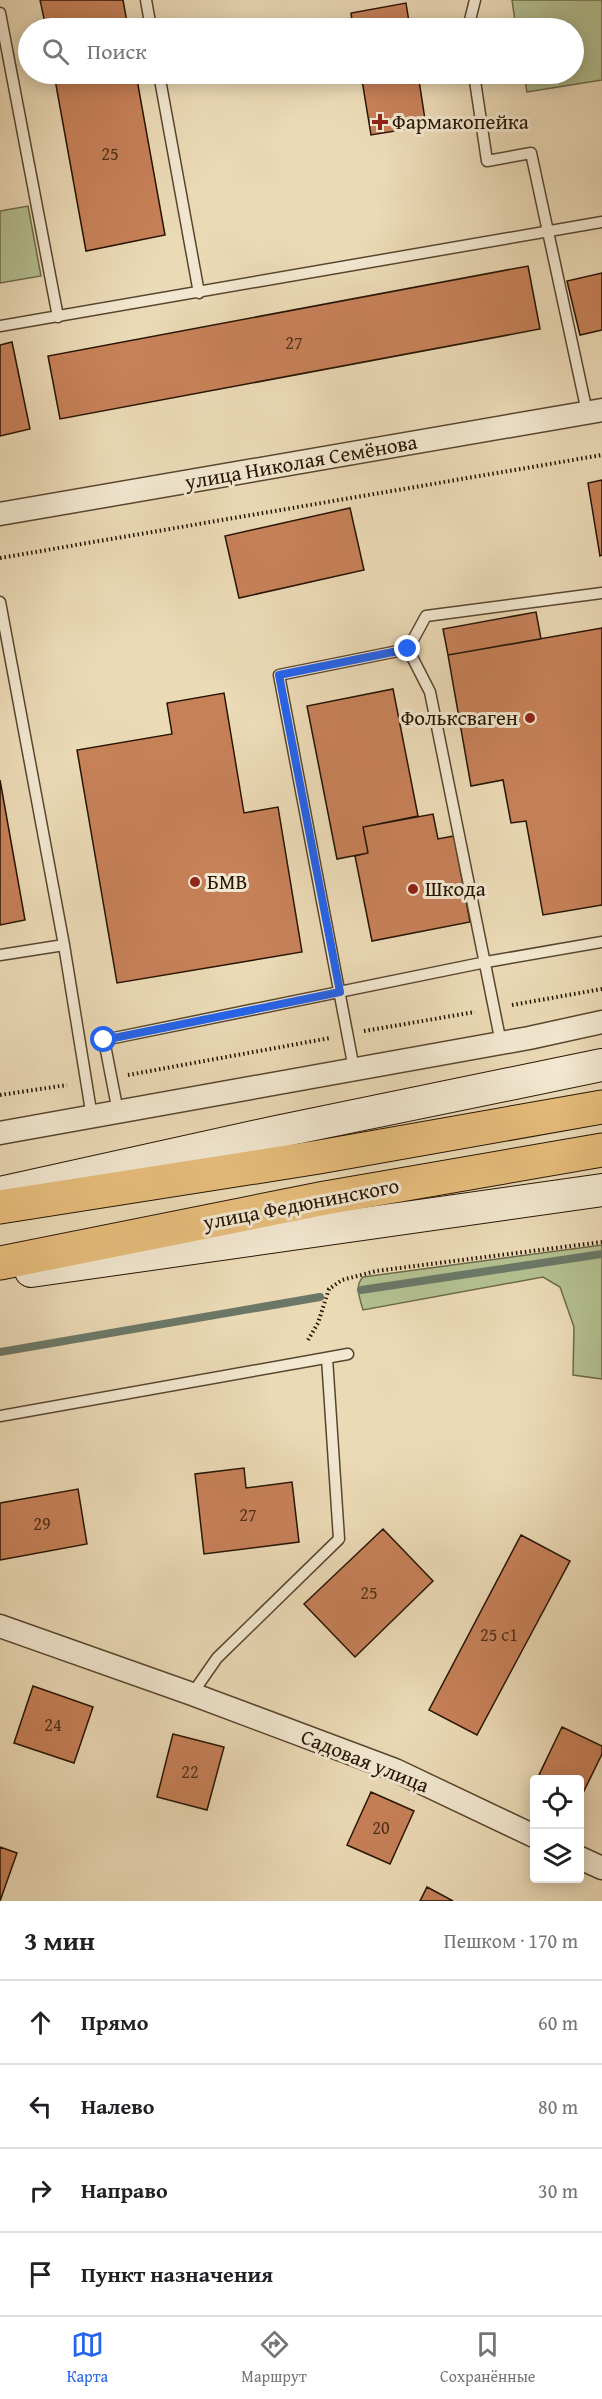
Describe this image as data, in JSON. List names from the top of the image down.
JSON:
{
  "streets": {
    "highway": ["улица Федюнинского"],
    "street": ["улица Николая Семёнова", "Садовая улица"]
  },
  "places": {
    "health": ["Фармакопейка"],
    "other": ["Фольксваген", "БМВ", "Шкода"]
  },
  "house_numbers": [
    "25",
    "27",
    "27",
    "29",
    "25",
    "25 с1",
    "24",
    "22",
    "20"
  ],
  "page": {
    "search": "Поиск",
    "heading": ["3 мин", "Пешком · 170 m"],
    "list": [
      ["Прямо", "60 m"],
      ["Налево", "80 m"],
      ["Направо", "30 m"],
      "Пункт назначения"
    ],
    "nav": ["Карта", "Маршрут", "Сохранённые"]
  }
}
